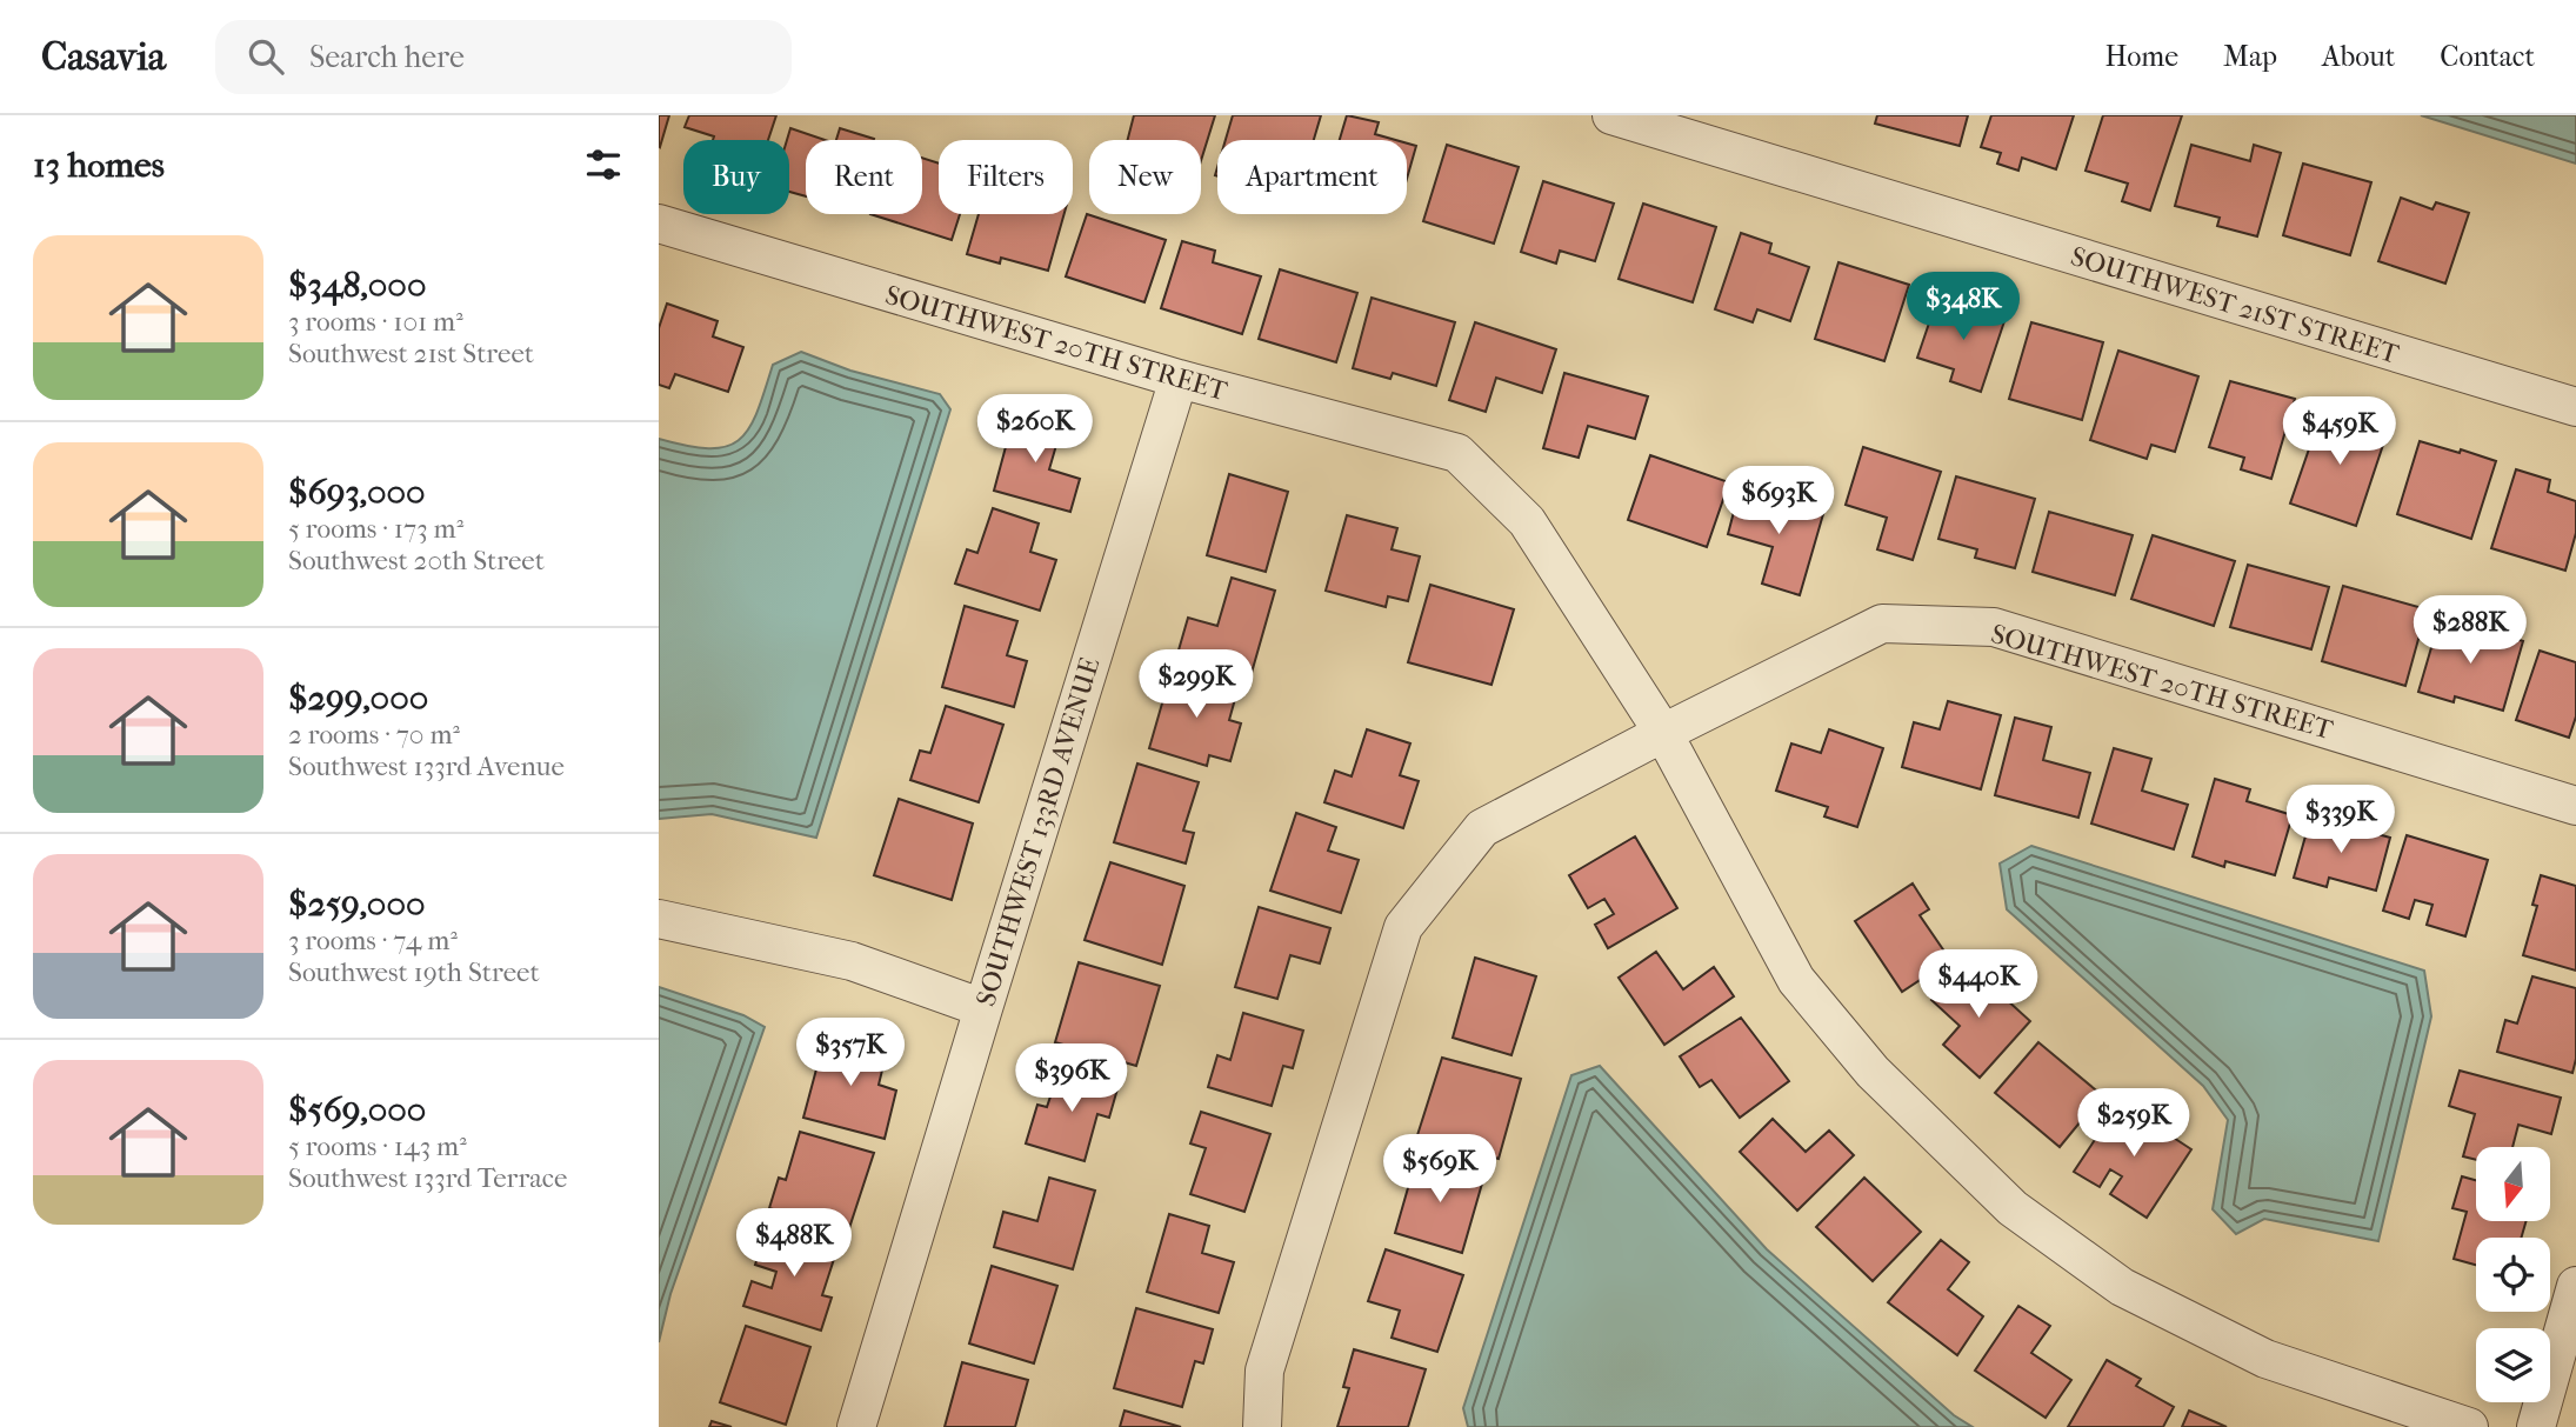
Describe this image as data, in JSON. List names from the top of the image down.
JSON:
{
  "streets": {
    "street": ["SOUTHWEST 21ST STREET", "SOUTHWEST 20TH STREET", "SOUTHWEST 133RD AVENUE"]
  },
  "crossings": [
    ["SOUTHWEST 20TH STREET", "SOUTHWEST 133RD AVENUE"]
  ],
  "north": "bottom",
  "page": {
    "header": "Casavia",
    "search": "Search here",
    "nav": [
      "Home",
      "Map",
      "About",
      "Contact"
    ],
    "heading": "13 homes",
    "chip": [
      "Buy",
      "Rent",
      "Filters",
      "New",
      "Apartment"
    ],
    "list": [
      {
        "name": "$348,000",
        "note": "3 rooms · 101 m² · Southwest 21st Street"
      },
      {
        "name": "$693,000",
        "note": "5 rooms · 173 m² · Southwest 20th Street"
      },
      {
        "name": "$299,000",
        "note": "2 rooms · 70 m² · Southwest 133rd Avenue"
      },
      {
        "name": "$259,000",
        "note": "3 rooms · 74 m² · Southwest 19th Street"
      },
      {
        "name": "$569,000",
        "note": "5 rooms · 143 m² · Southwest 133rd Terrace"
      }
    ],
    "price": [
      "$348K",
      "$260K",
      "$459K",
      "$693K",
      "$288K",
      "$299K",
      "$339K",
      "$440K",
      "$357K",
      "$396K",
      "$259K",
      "$569K",
      "$488K"
    ]
  }
}
